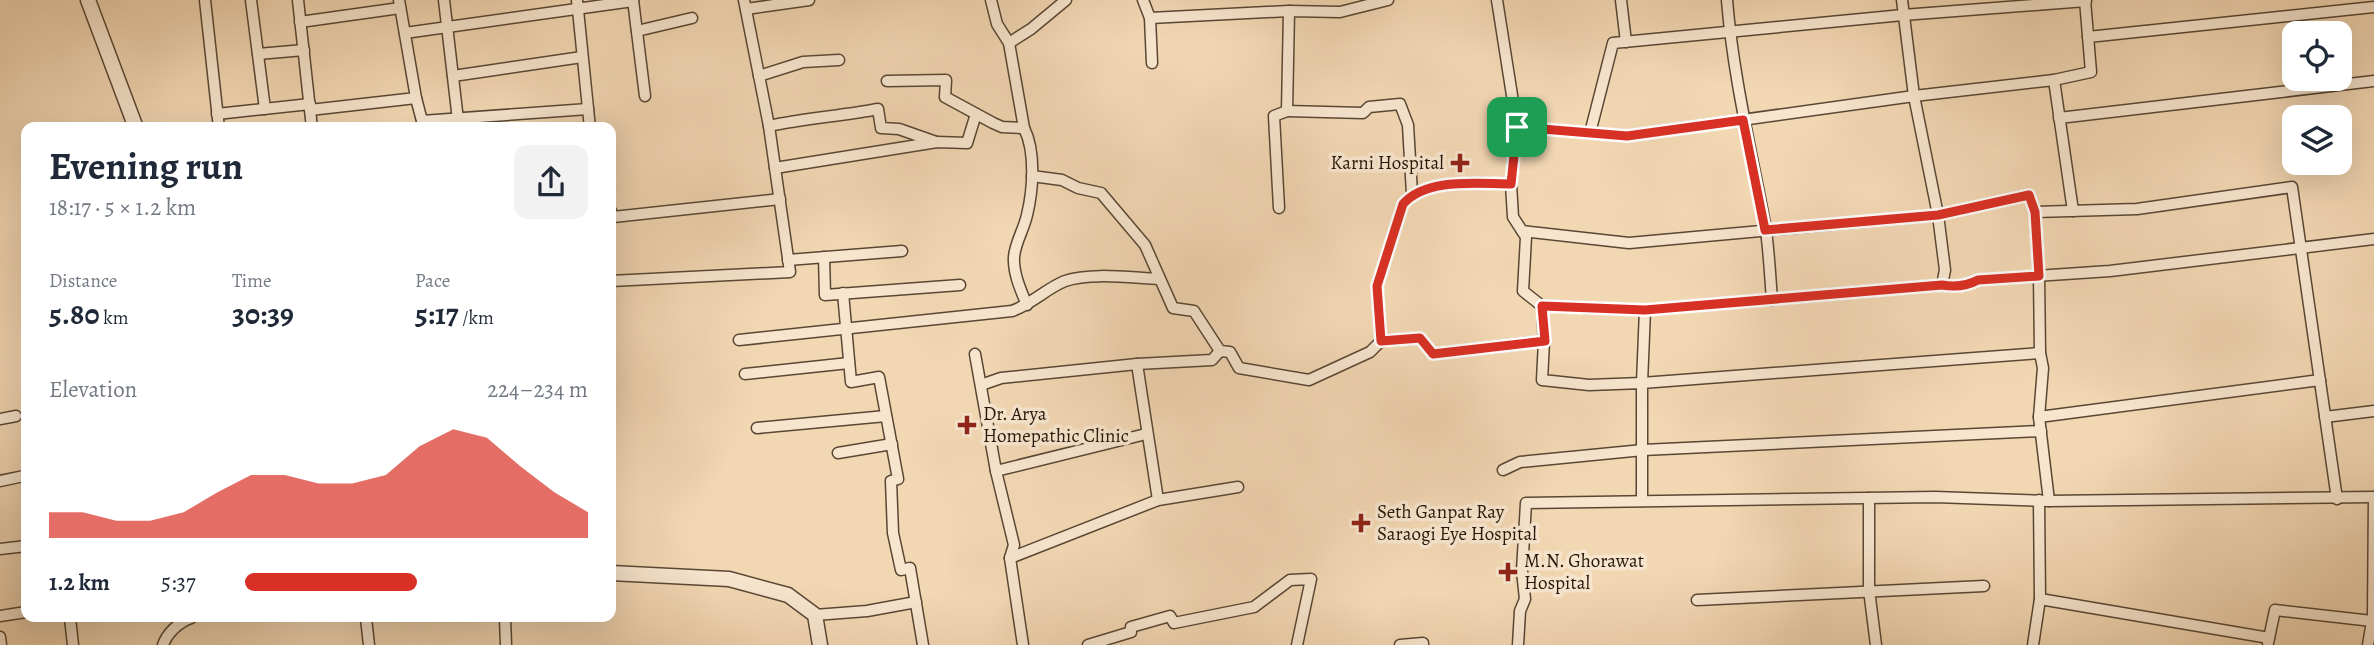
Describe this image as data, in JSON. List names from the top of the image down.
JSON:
{
  "places": {
    "health": [
      "Karni Hospital",
      "Dr. Arya Homepathic Clinic",
      "Seth Ganpat Ray Saraogi Eye Hospital",
      "M.N. Ghorawat Hospital"
    ]
  },
  "page": {
    "heading": ["Evening run", "18:17 · 5 × 1.2 km"],
    "stats": [
      ["Distance", "5.80 km"],
      ["Time", "30:39"],
      ["Pace", "5:17 /km"]
    ],
    "chart": ["Elevation", "224–234 m"],
    "list": [
      {
        "name": "1.2 km",
        "note": "5:37"
      }
    ]
  }
}
